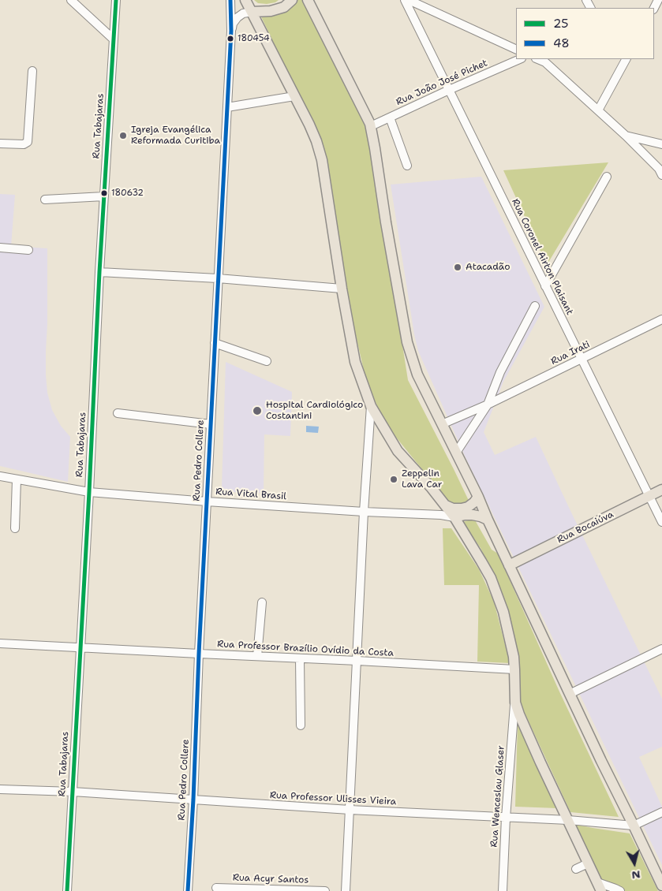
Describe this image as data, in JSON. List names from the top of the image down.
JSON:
{
  "streets": {
    "main road": ["Rua Bocaiúva"],
    "street": [
      "Rua João José Pichet",
      "Rua Tabajaras",
      "Rua Coronel Airton Plaisant",
      "Rua Irati",
      "Rua Pedro Collere",
      "Rua Vital Brasil",
      "Rua Professor Brazílio Ovídio da Costa",
      "Rua Wenceslau Glaser",
      "Rua Professor Ulisses Vieira",
      "Rua Acyr Santos"
    ]
  },
  "crossings": [
    ["Rua João José Pichet", "Rua Coronel Airton Plaisant"],
    ["Rua Tabajaras", "Rua Vital Brasil"],
    ["Rua Tabajaras", "Rua Professor Brazílio Ovídio da Costa"],
    ["Rua Tabajaras", "Rua Professor Ulisses Vieira"],
    ["Rua Coronel Airton Plaisant", "Rua Irati"],
    ["Rua Coronel Airton Plaisant", "Rua Bocaiúva"],
    ["Rua Pedro Collere", "Rua Vital Brasil"],
    ["Rua Pedro Collere", "Rua Professor Brazílio Ovídio da Costa"],
    ["Rua Pedro Collere", "Rua Professor Ulisses Vieira"],
    ["Rua Wenceslau Glaser", "Rua Professor Ulisses Vieira"]
  ],
  "places": [
    "180454",
    "Igreja Evangélica Reformada Curitiba",
    "180632",
    "Atacadão",
    "Hospital Cardiológico Costantini",
    "Zeppelin Lava Car"
  ],
  "lines": ["transit line 25", "transit line 48"],
  "legend": ["25", "48"],
  "north": "bottom"
}
